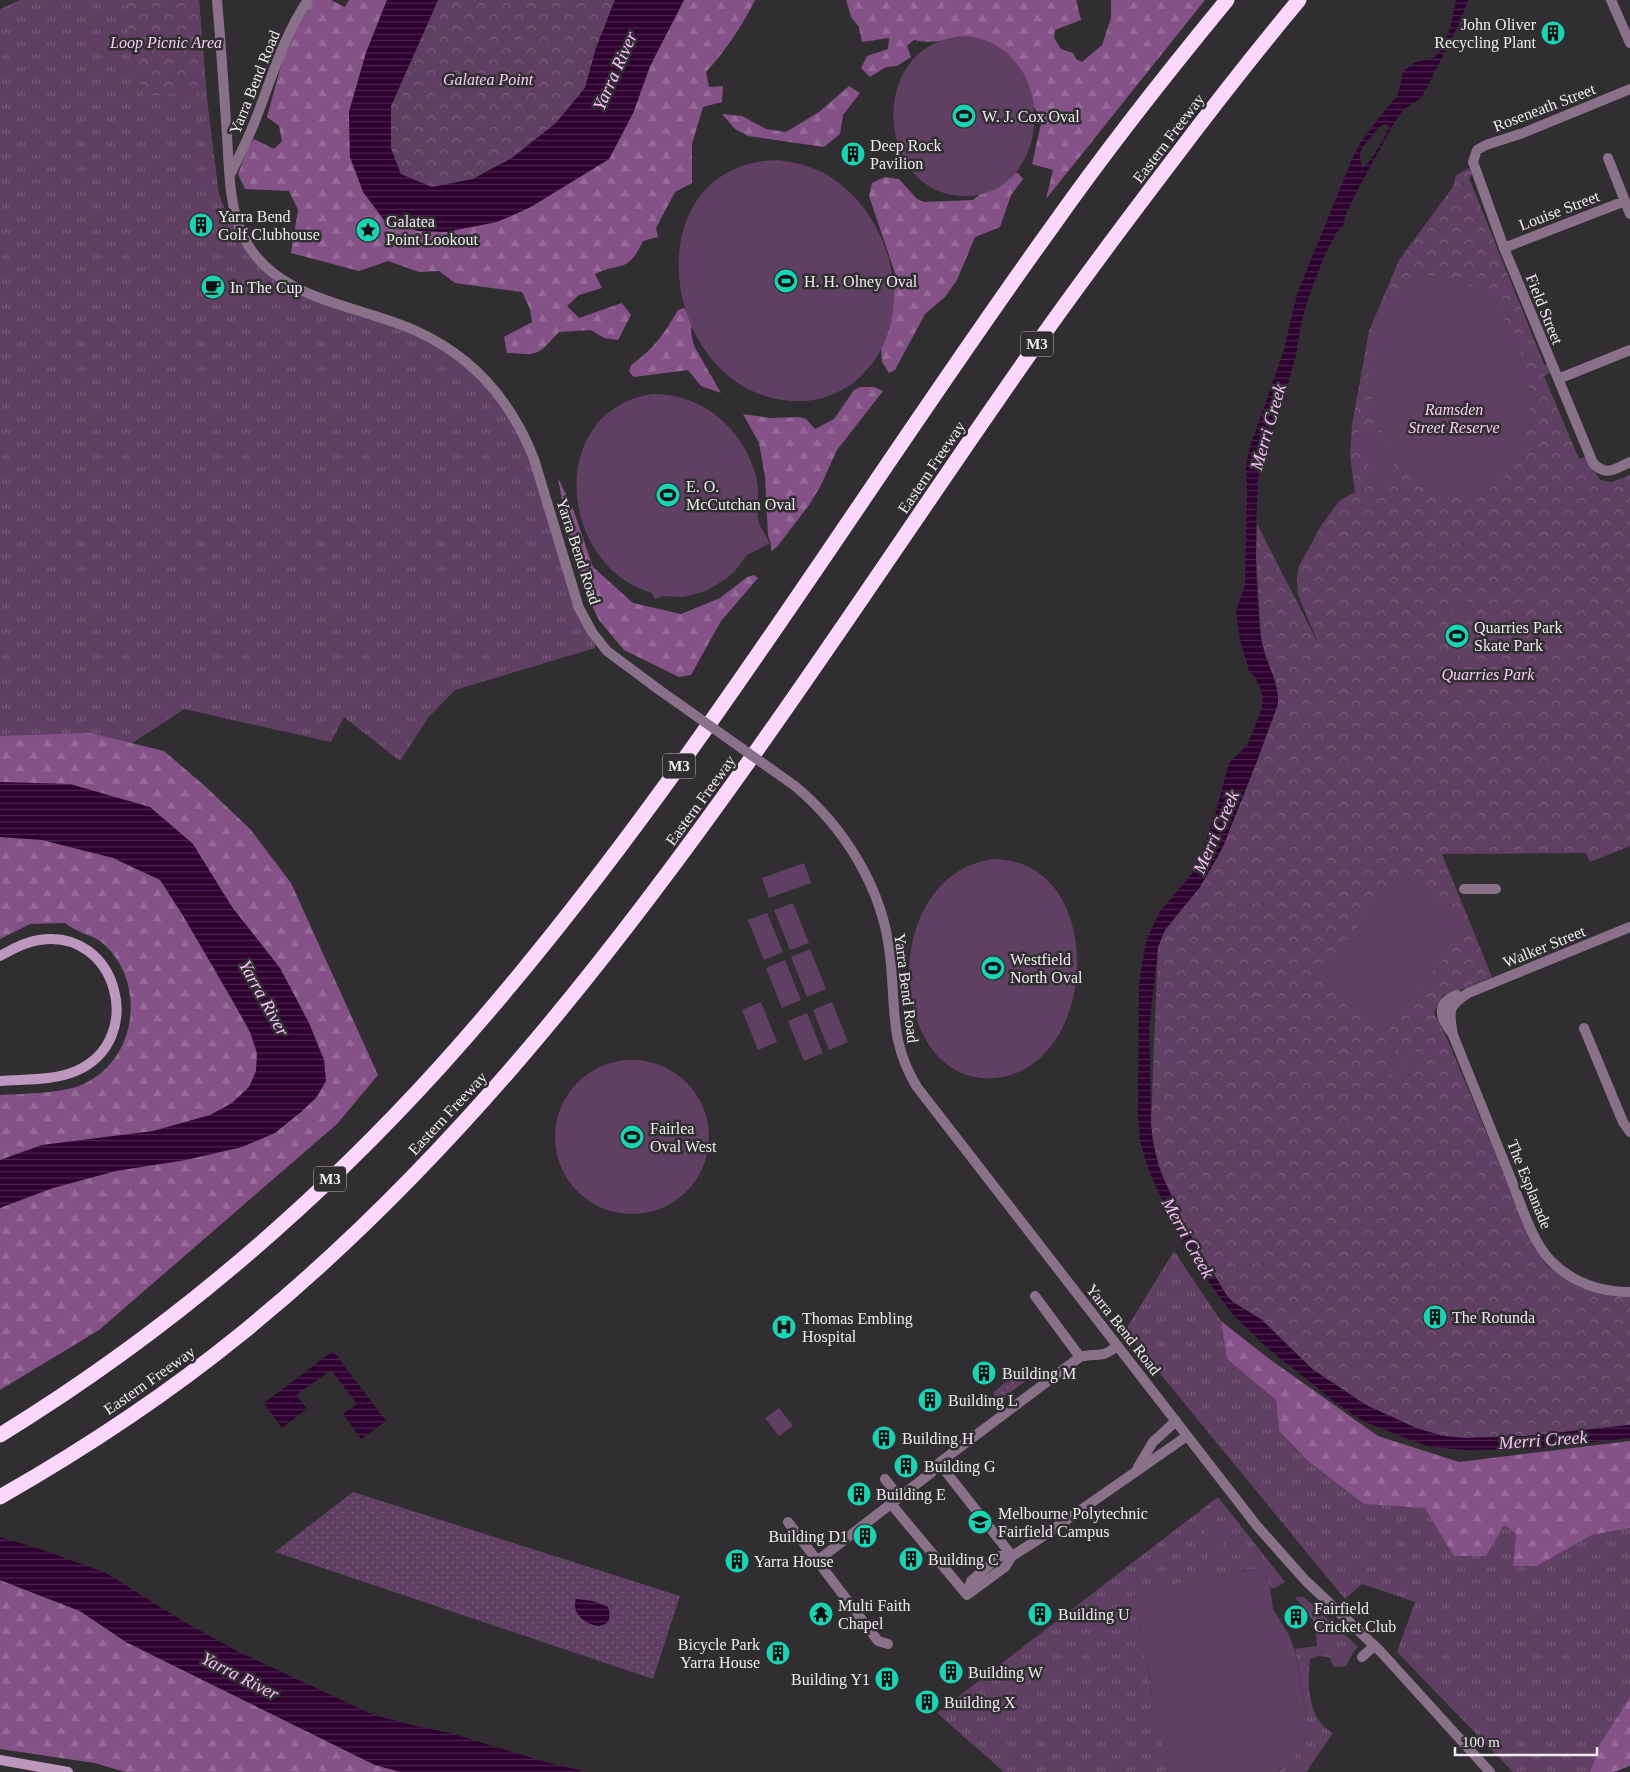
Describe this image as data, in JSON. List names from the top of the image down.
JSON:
{
  "streets": {
    "highway": ["Eastern Freeway", "M3"],
    "street": [
      "Yarra Bend Road",
      "Roseneath Street",
      "Louise Street",
      "Field Street",
      "Walker Street",
      "The Esplanade"
    ]
  },
  "crossings": [
    ["Roseneath Street", "Field Street"],
    ["Louise Street", "Field Street"],
    ["Walker Street", "The Esplanade"]
  ],
  "water": ["Yarra River", "Merri Creek"],
  "parks": [
    "Loop Picnic Area",
    "Galatea Point",
    "Ramsden Street Reserve",
    "Quarries Park"
  ],
  "places": {
    "building": [
      "John Oliver Recycling Plant",
      "Deep Rock Pavilion",
      "Yarra Bend Golf Clubhouse",
      "The Rotunda",
      "Building M",
      "Building L",
      "Building H",
      "Building G",
      "Building E",
      "Building D1",
      "Building C",
      "Yarra House",
      "Building U",
      "Fairfield Cricket Club",
      "Bicycle Park Yarra House",
      "Building W",
      "Building Y1",
      "Building X"
    ],
    "sports": [
      "W. J. Cox Oval",
      "H. H. Olney Oval",
      "E. O. McCutchan Oval",
      "Quarries Park Skate Park",
      "Westfield North Oval",
      "Fairlea Oval West"
    ],
    "place": ["Galatea Point Lookout"],
    "cafe": ["In The Cup"],
    "hospital": ["Thomas Embling Hospital"],
    "school or university": ["Melbourne Polytechnic Fairfield Campus"],
    "temple": ["Multi Faith Chapel"]
  },
  "scale_bar": "100 m"
}
